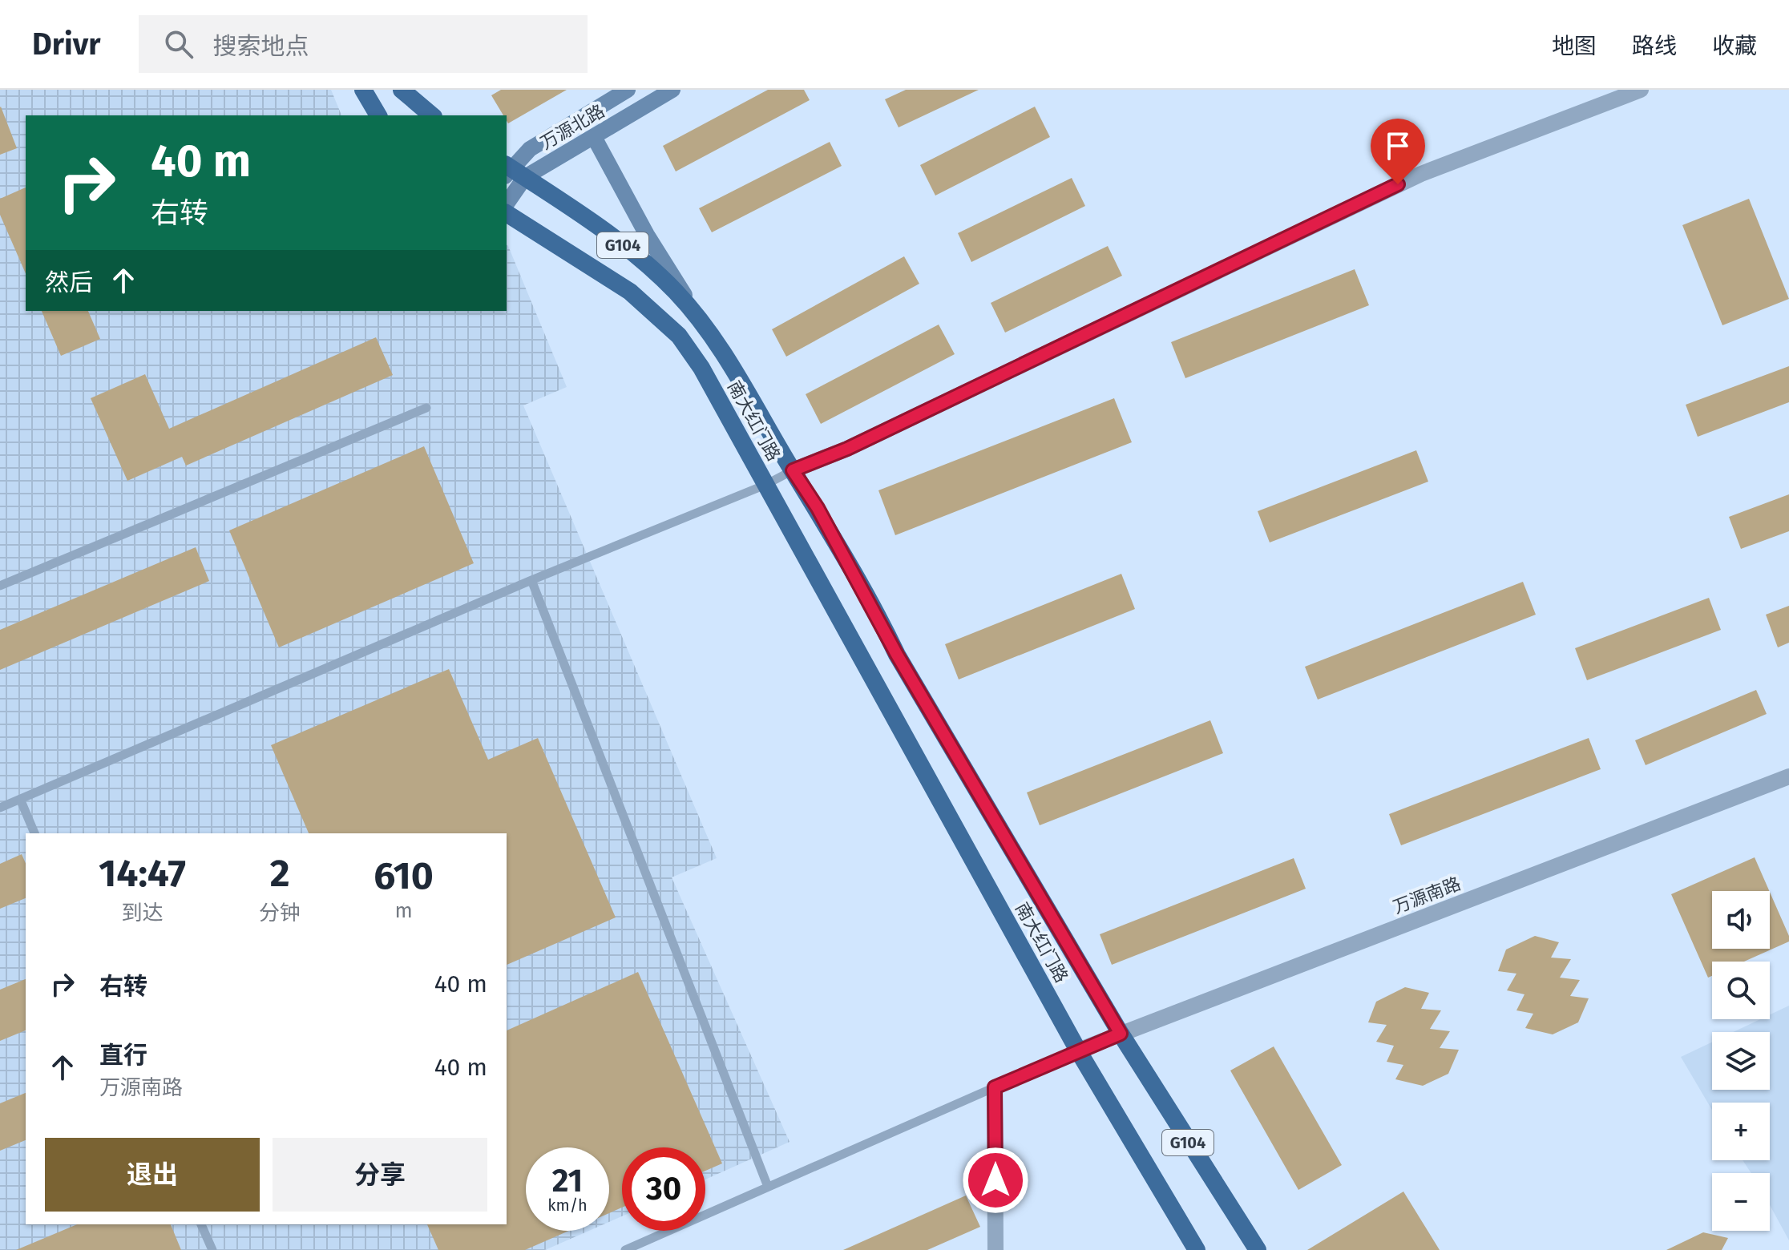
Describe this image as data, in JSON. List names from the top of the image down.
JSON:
{
  "streets": {
    "highway": ["G104", "南大红门路"],
    "main road": ["万源北路"],
    "street": ["万源南路"]
  },
  "crossings": [
    ["万源北路", "南大红门路"],
    ["G104", "南大红门路"],
    ["G104", "万源南路"],
    ["南大红门路", "万源南路"]
  ],
  "page": {
    "header": "Drivr",
    "search": "搜索地点",
    "nav": ["地图", "路线", "收藏"],
    "turn": ["40 m", "右转"],
    "then": "然后",
    "eta": [
      "14:47",
      "到达",
      "2",
      "分钟",
      "610",
      "m"
    ],
    "map_buttons": ["+", "−"],
    "list": [
      {
        "name": "右转",
        "value": "40 m"
      },
      {
        "name": "直行",
        "note": "万源南路",
        "value": "40 m"
      }
    ],
    "buttons": ["退出", "分享"],
    "speed": "21 km/h",
    "limit": "30"
  }
}
